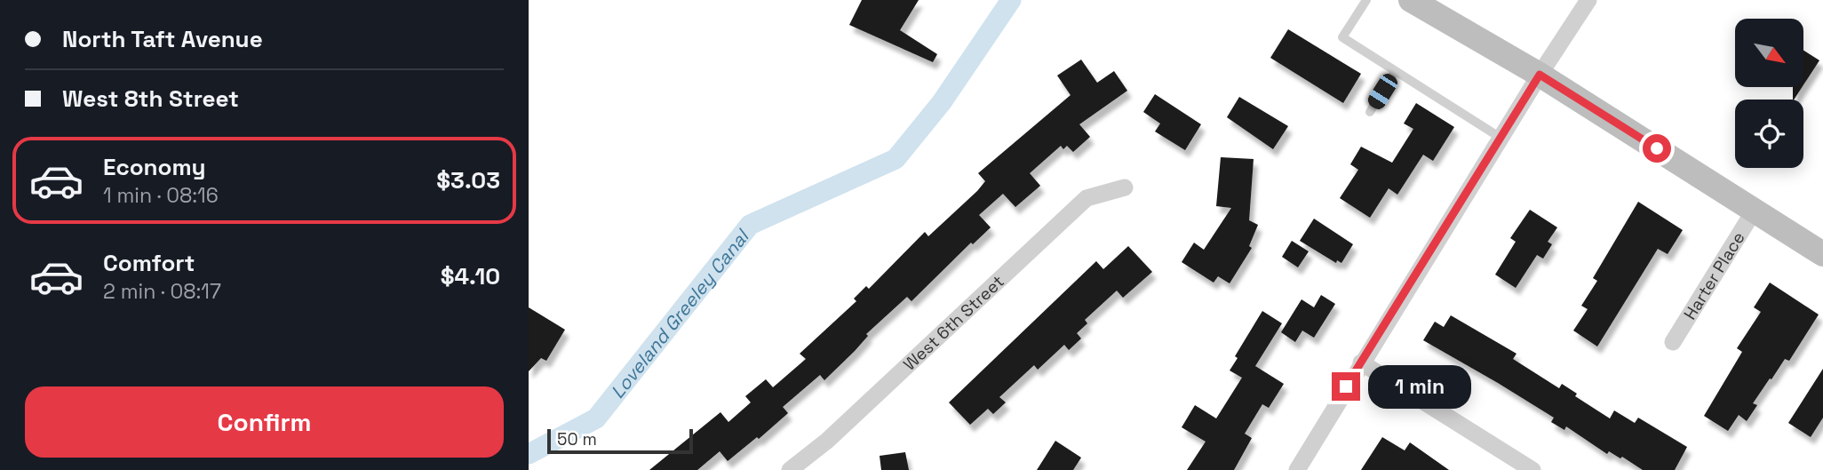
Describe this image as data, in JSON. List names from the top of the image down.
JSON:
{
  "streets": {
    "street": ["Harter Place", "West 6th Street"]
  },
  "water": ["Loveland Greeley Canal"],
  "scale_bar": "50 m",
  "north": "bottom right",
  "page": {
    "banner": ["North Taft Avenue", "West 8th Street"],
    "list": [
      {
        "name": "Economy",
        "note": "1 min · 08:16",
        "value": "$3.03"
      },
      {
        "name": "Comfort",
        "note": "2 min · 08:17",
        "value": "$4.10"
      }
    ],
    "bubble": "1 min",
    "buttons": "Confirm",
    "scale": "50 m"
  }
}
